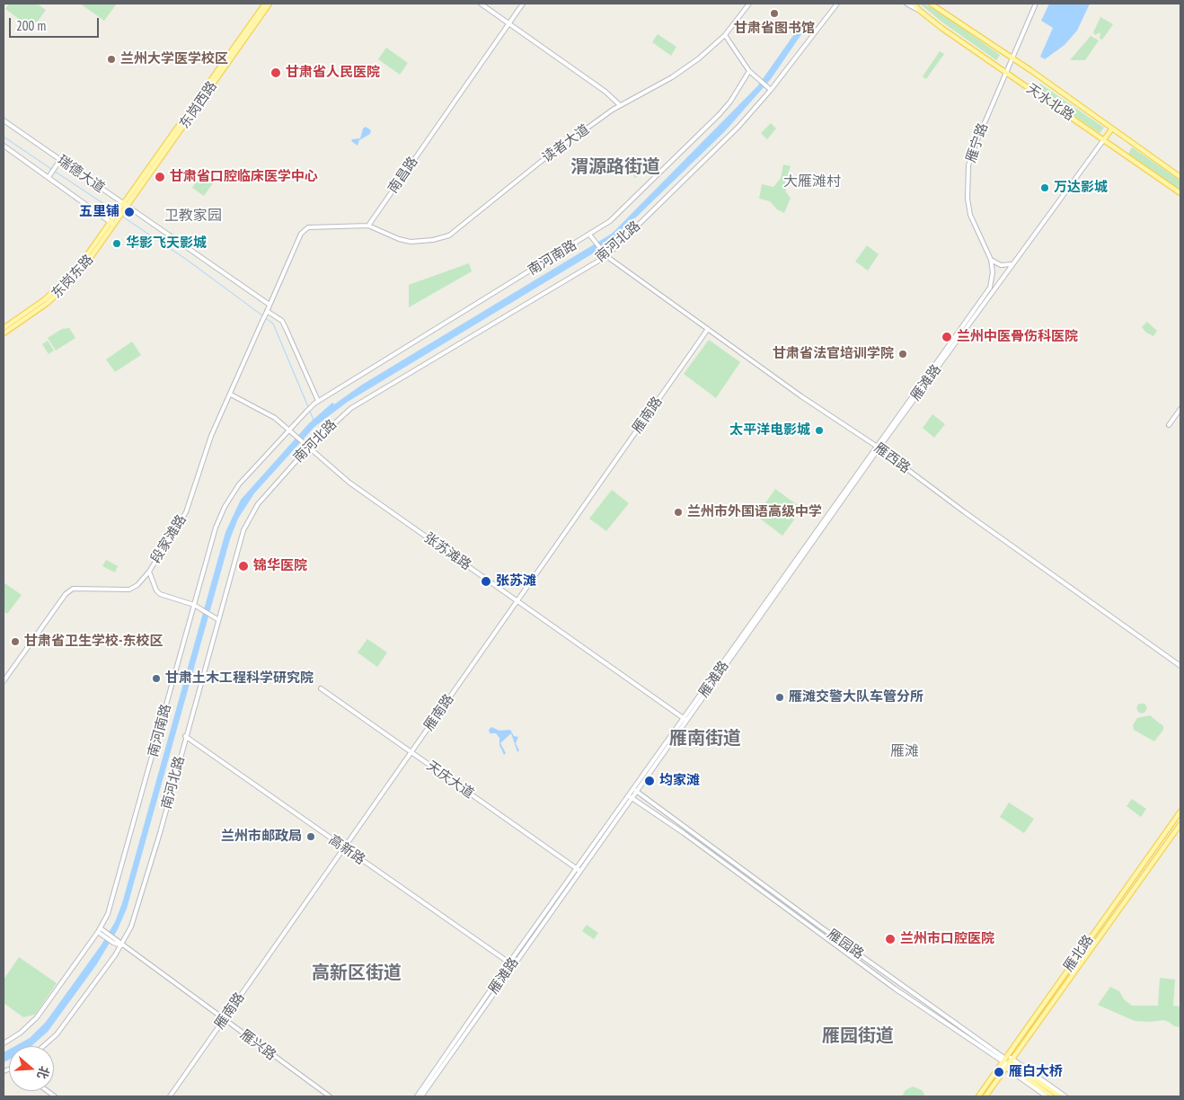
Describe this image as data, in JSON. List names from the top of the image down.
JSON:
{
  "streets": {
    "main road": [
      "天水北路",
      "东岗西路",
      "雁宁路",
      "读者大道",
      "瑞德大道",
      "南昌路",
      "南河北路",
      "南河南路",
      "东岗东路",
      "雁滩路",
      "雁南路",
      "雁西路",
      "段家滩路",
      "张苏滩路",
      "天庆大道",
      "高新路",
      "雁园路",
      "雁北路",
      "雁兴路"
    ]
  },
  "crossings": [
    ["天水北路", "雁宁路"],
    ["天水北路", "雁滩路"],
    ["东岗西路", "瑞德大道"],
    ["东岗西路", "东岗东路"],
    ["雁宁路", "雁滩路"],
    ["读者大道", "南昌路"],
    ["瑞德大道", "东岗东路"],
    ["瑞德大道", "段家滩路"],
    ["南河北路", "雁西路"],
    ["南河北路", "张苏滩路"],
    ["南河北路", "高新路"],
    ["南河北路", "雁兴路"],
    ["南河南路", "雁西路"],
    ["南河南路", "张苏滩路"],
    ["雁滩路", "雁西路"],
    ["雁滩路", "张苏滩路"],
    ["雁滩路", "天庆大道"],
    ["雁滩路", "高新路"],
    ["雁滩路", "雁园路"],
    ["雁南路", "雁西路"],
    ["雁南路", "张苏滩路"],
    ["雁南路", "天庆大道"],
    ["雁南路", "高新路"],
    ["雁南路", "雁兴路"],
    ["雁园路", "雁北路"]
  ],
  "districts": [
    "渭源路街道",
    "大雁滩村",
    "卫教家园",
    "雁南街道",
    "雁滩",
    "高新区街道",
    "雁园街道"
  ],
  "places": [
    "甘肃省图书馆",
    "兰州大学医学校区",
    "甘肃省人民医院",
    "甘肃省口腔临床医学中心",
    "万达影城",
    "五里铺",
    "华影飞天影城",
    "兰州中医骨伤科医院",
    "甘肃省法官培训学院",
    "太平洋电影城",
    "兰州市外国语高级中学",
    "锦华医院",
    "张苏滩",
    "甘肃省卫生学校-东校区",
    "甘肃土木工程科学研究院",
    "雁滩交警大队车管分所",
    "均家滩",
    "兰州市邮政局",
    "兰州市口腔医院",
    "雁白大桥"
  ],
  "scale_bar": "200 m",
  "north": "right"
}
